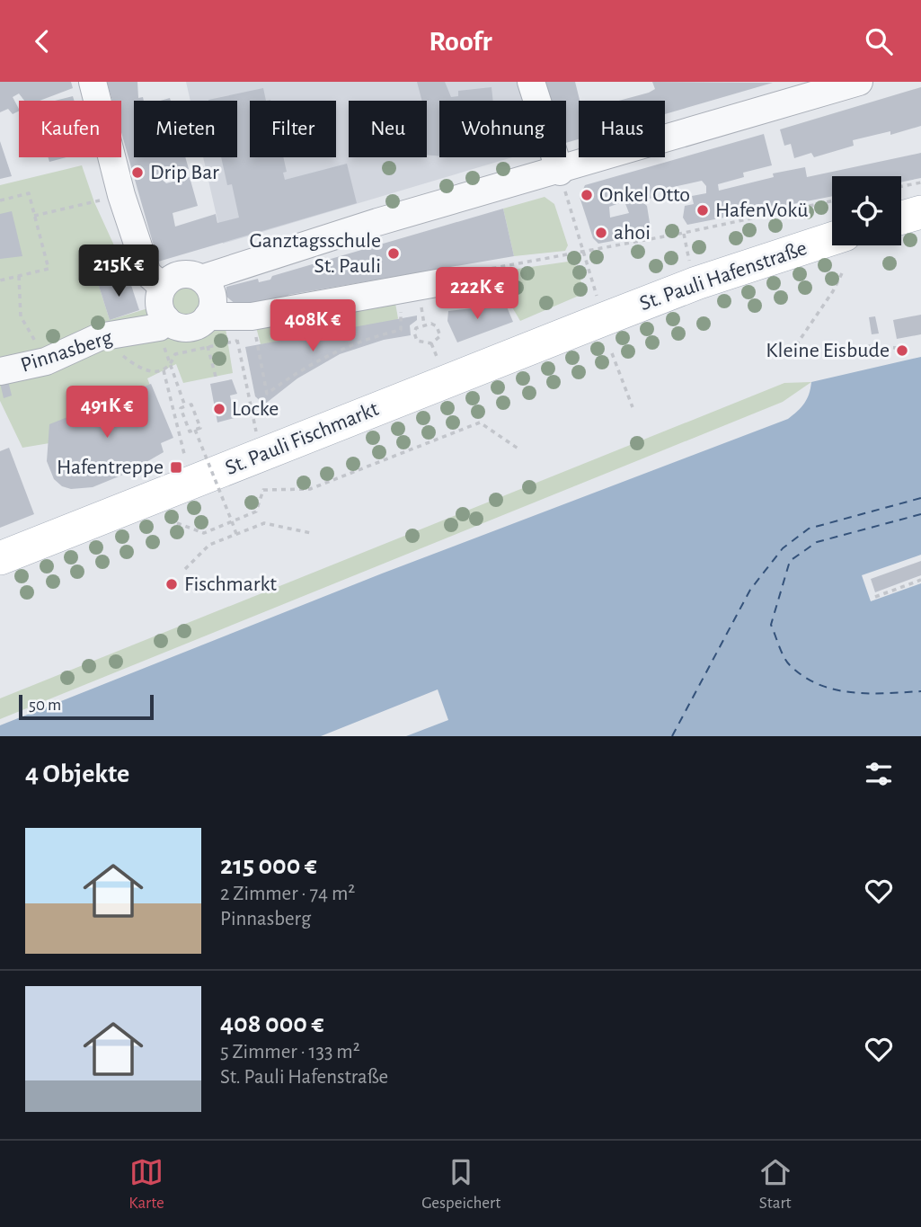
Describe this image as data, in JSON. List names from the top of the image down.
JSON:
{
  "streets": {
    "main road": ["St. Pauli Hafenstraße", "St. Pauli Fischmarkt"],
    "street": ["Pinnasberg"]
  },
  "crossings": [
    ["St. Pauli Hafenstraße", "St. Pauli Fischmarkt"]
  ],
  "places": {
    "other": [
      "Drip Bar",
      "Onkel Otto",
      "HafenVokü",
      "ahoi",
      "Ganztagsschule St. Pauli",
      "Kleine Eisbude",
      "Locke",
      "Fischmarkt"
    ],
    "transit": ["Hafentreppe"]
  },
  "scale_bar": "50 m",
  "page": {
    "header": "Roofr",
    "chip": [
      "Kaufen",
      "Mieten",
      "Filter",
      "Neu",
      "Wohnung",
      "Haus"
    ],
    "price": [
      "215K €",
      "222K €",
      "408K €",
      "491K €"
    ],
    "scale": "50 m",
    "heading": "4 Objekte",
    "list": [
      {
        "name": "215 000 €",
        "note": "2 Zimmer · 74 m² · Pinnasberg"
      },
      {
        "name": "408 000 €",
        "note": "5 Zimmer · 133 m² · St. Pauli Hafenstraße"
      }
    ],
    "tabs": ["Karte", "Gespeichert", "Start"]
  }
}
